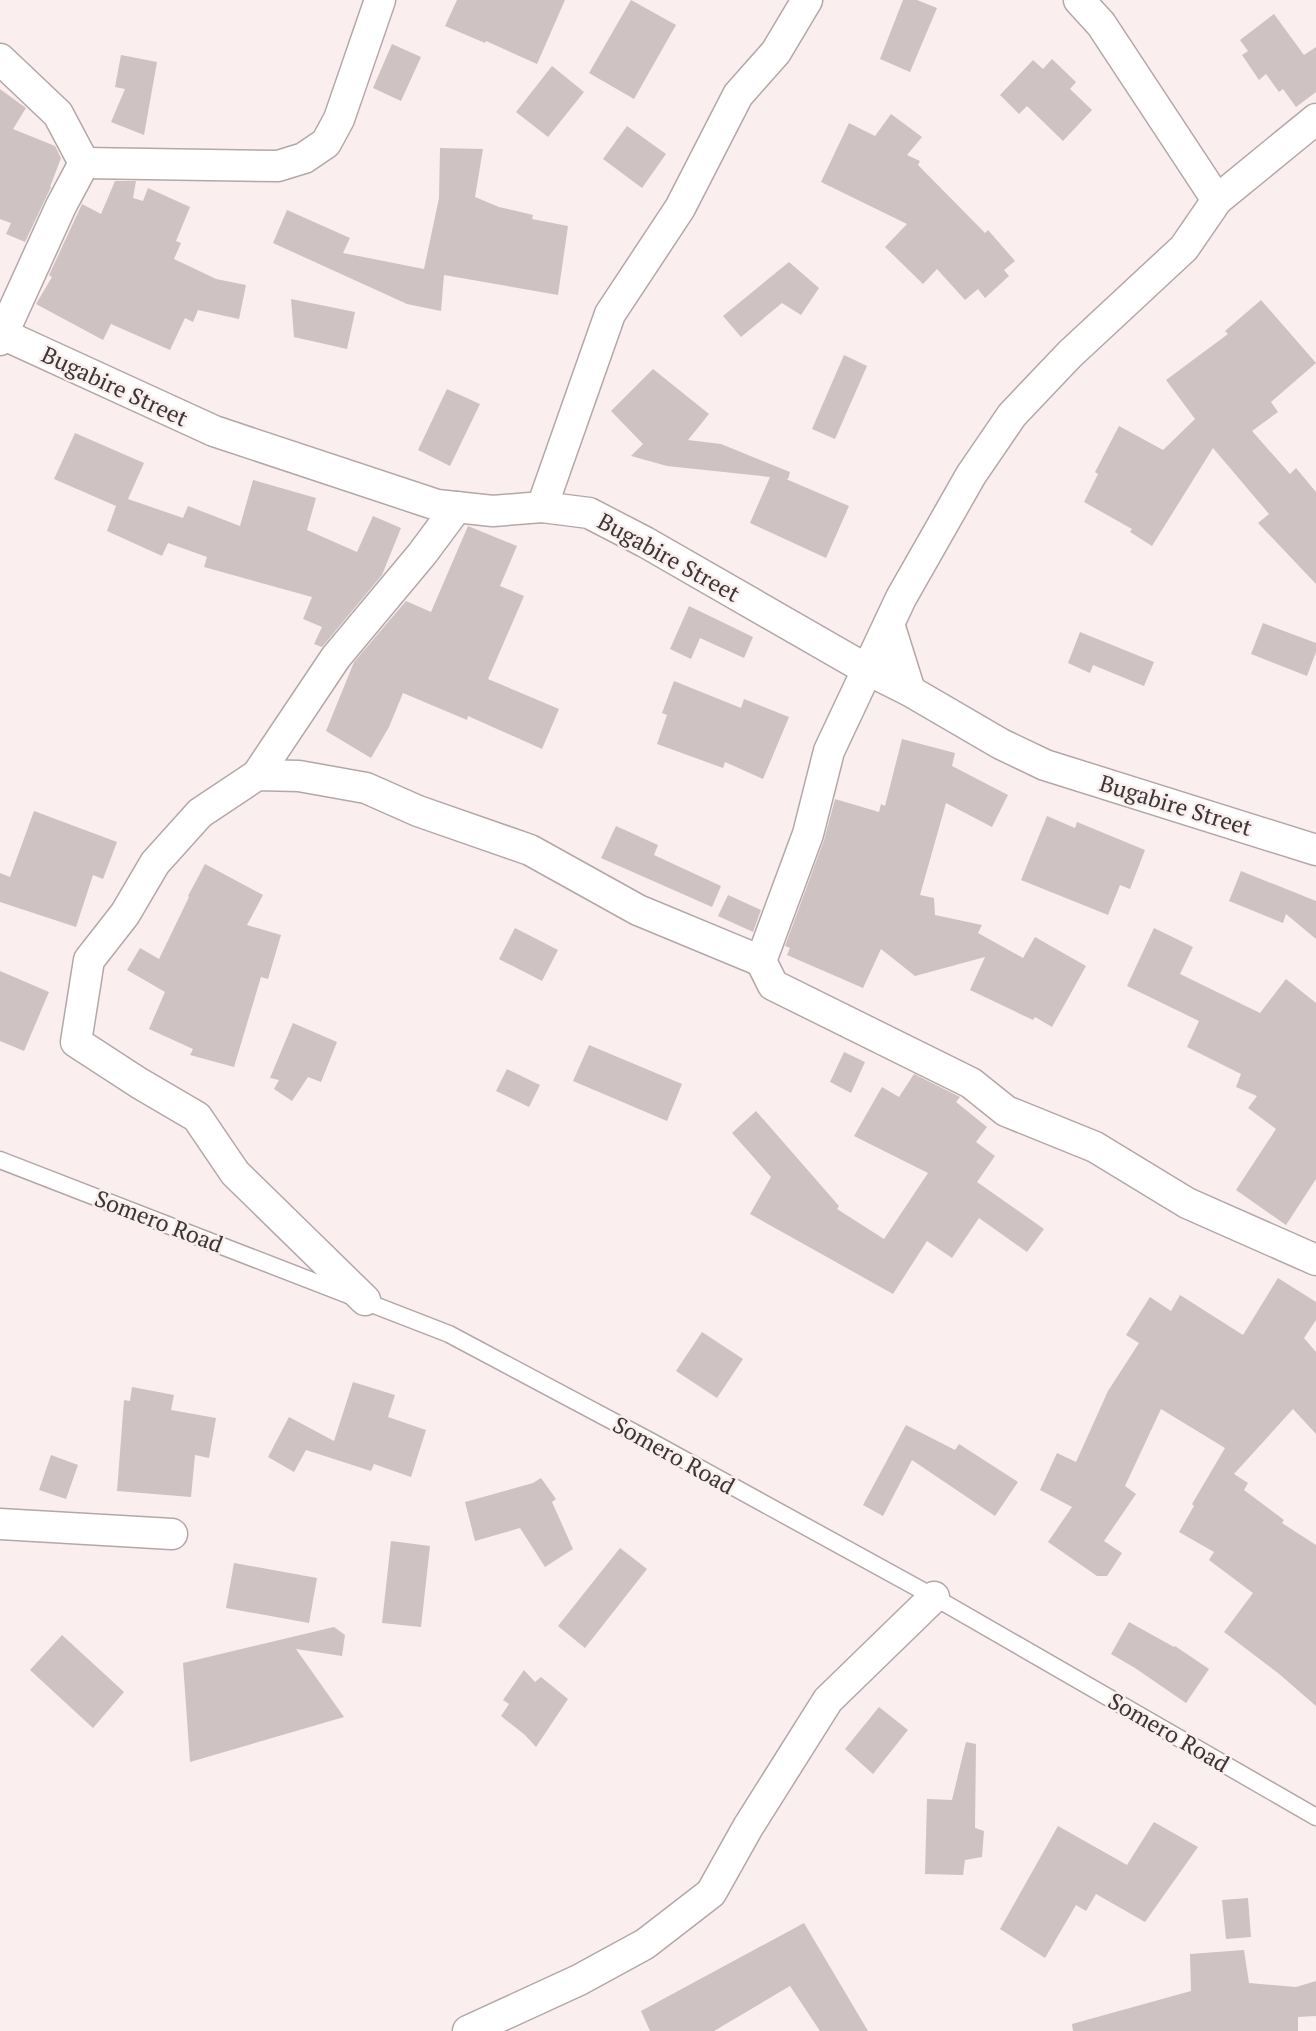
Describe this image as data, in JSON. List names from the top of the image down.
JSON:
{
  "streets": {
    "street": ["Bugabire Street"],
    "lane": ["Somero Road"]
  }
}
